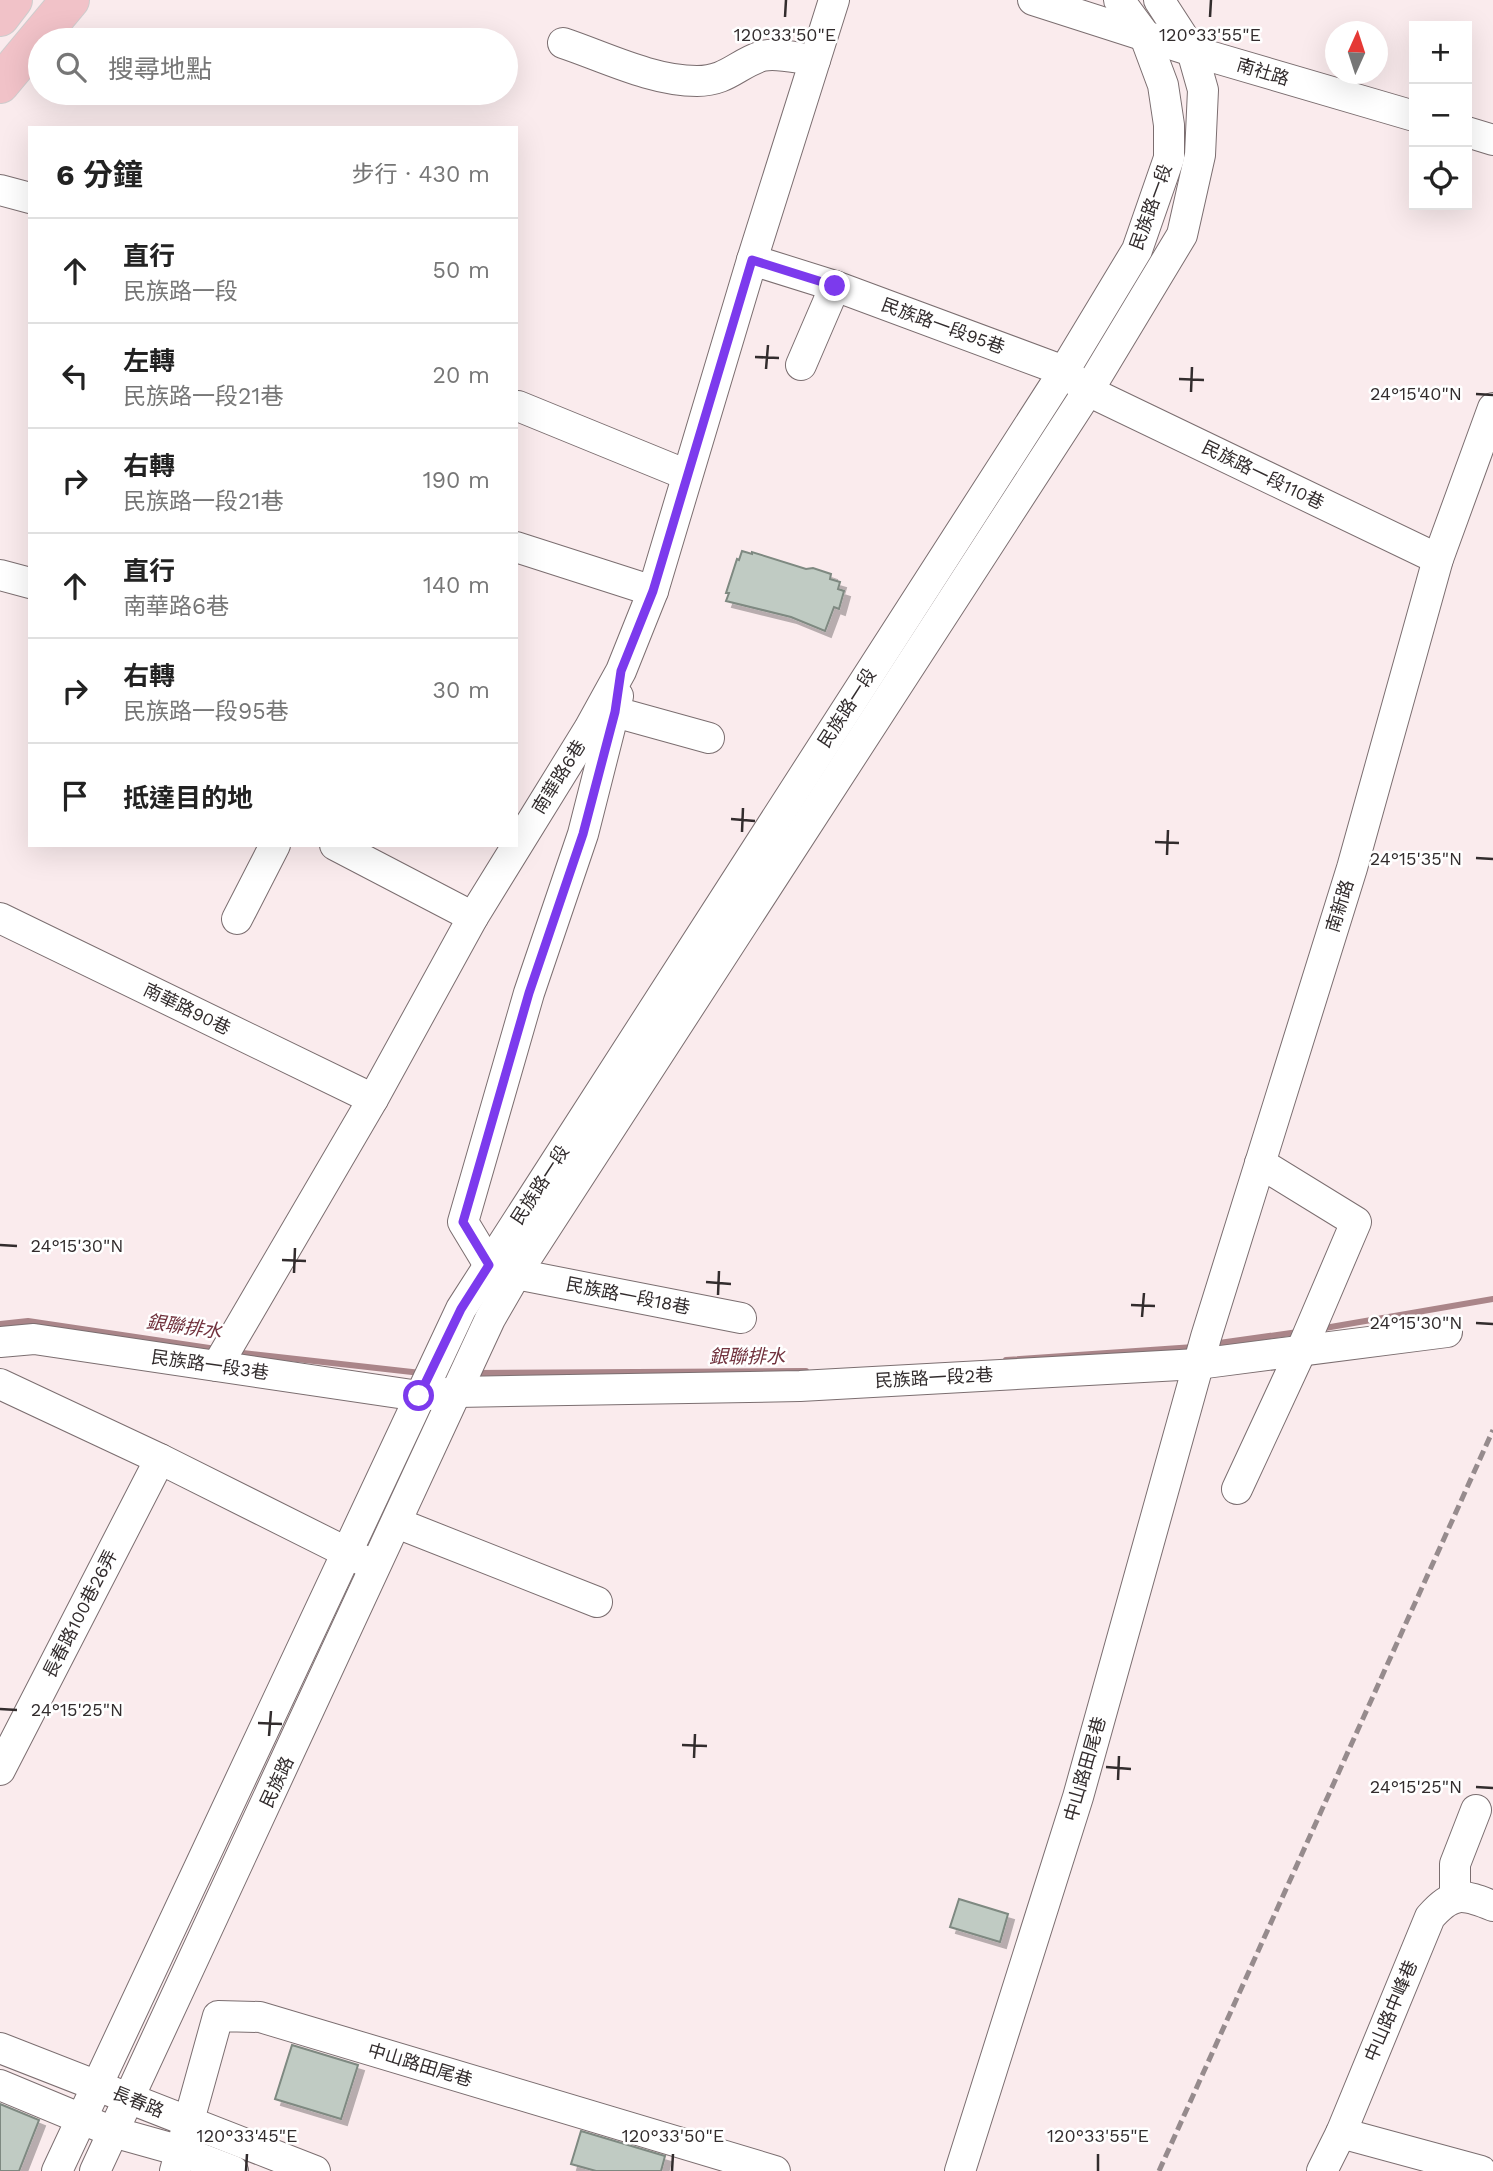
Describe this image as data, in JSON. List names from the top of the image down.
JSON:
{
  "streets": {
    "street": [
      "南社路",
      "民族路一段",
      "民族路一段95巷",
      "民族路一段110巷",
      "南華路6巷",
      "南新路",
      "南華路90巷",
      "民族路一段18巷",
      "民族路一段3巷",
      "民族路一段2巷",
      "長春路100巷26弄",
      "中山路田尾巷",
      "民族路",
      "中山路中峰巷",
      "長春路"
    ]
  },
  "crossings": [
    ["南社路", "民族路一段"],
    ["民族路一段", "民族路一段95巷"],
    ["民族路一段", "民族路一段110巷"],
    ["民族路一段", "民族路一段18巷"],
    ["民族路一段", "民族路一段3巷"],
    ["民族路一段", "民族路一段2巷"],
    ["民族路一段", "民族路"],
    ["民族路一段95巷", "民族路一段110巷"],
    ["民族路一段95巷", "南華路6巷"],
    ["民族路一段110巷", "南新路"],
    ["南華路6巷", "南華路90巷"],
    ["南華路6巷", "民族路一段3巷"],
    ["南新路", "民族路一段2巷"],
    ["南新路", "中山路田尾巷"],
    ["民族路一段3巷", "民族路一段2巷"],
    ["民族路一段3巷", "民族路"],
    ["民族路一段2巷", "中山路田尾巷"],
    ["民族路一段2巷", "民族路"],
    ["中山路田尾巷", "長春路"],
    ["民族路", "長春路"]
  ],
  "water": ["銀聯排水"],
  "north": "top",
  "page": {
    "map_buttons": ["+", "−"],
    "search": "搜尋地點",
    "heading": ["6 分鐘", "步行 · 430 m"],
    "list": [
      ["直行", "民族路一段", "50 m"],
      ["左轉", "民族路一段21巷", "20 m"],
      ["右轉", "民族路一段21巷", "190 m"],
      ["直行", "南華路6巷", "140 m"],
      ["右轉", "民族路一段95巷", "30 m"],
      "抵達目的地"
    ]
  },
  "coordinates": [
    "120°33'50\"E",
    "120°33'55\"E",
    "24°15'40\"N",
    "24°15'35\"N",
    "24°15'30\"N",
    "24°15'25\"N",
    "120°33'45\"E"
  ]
}
